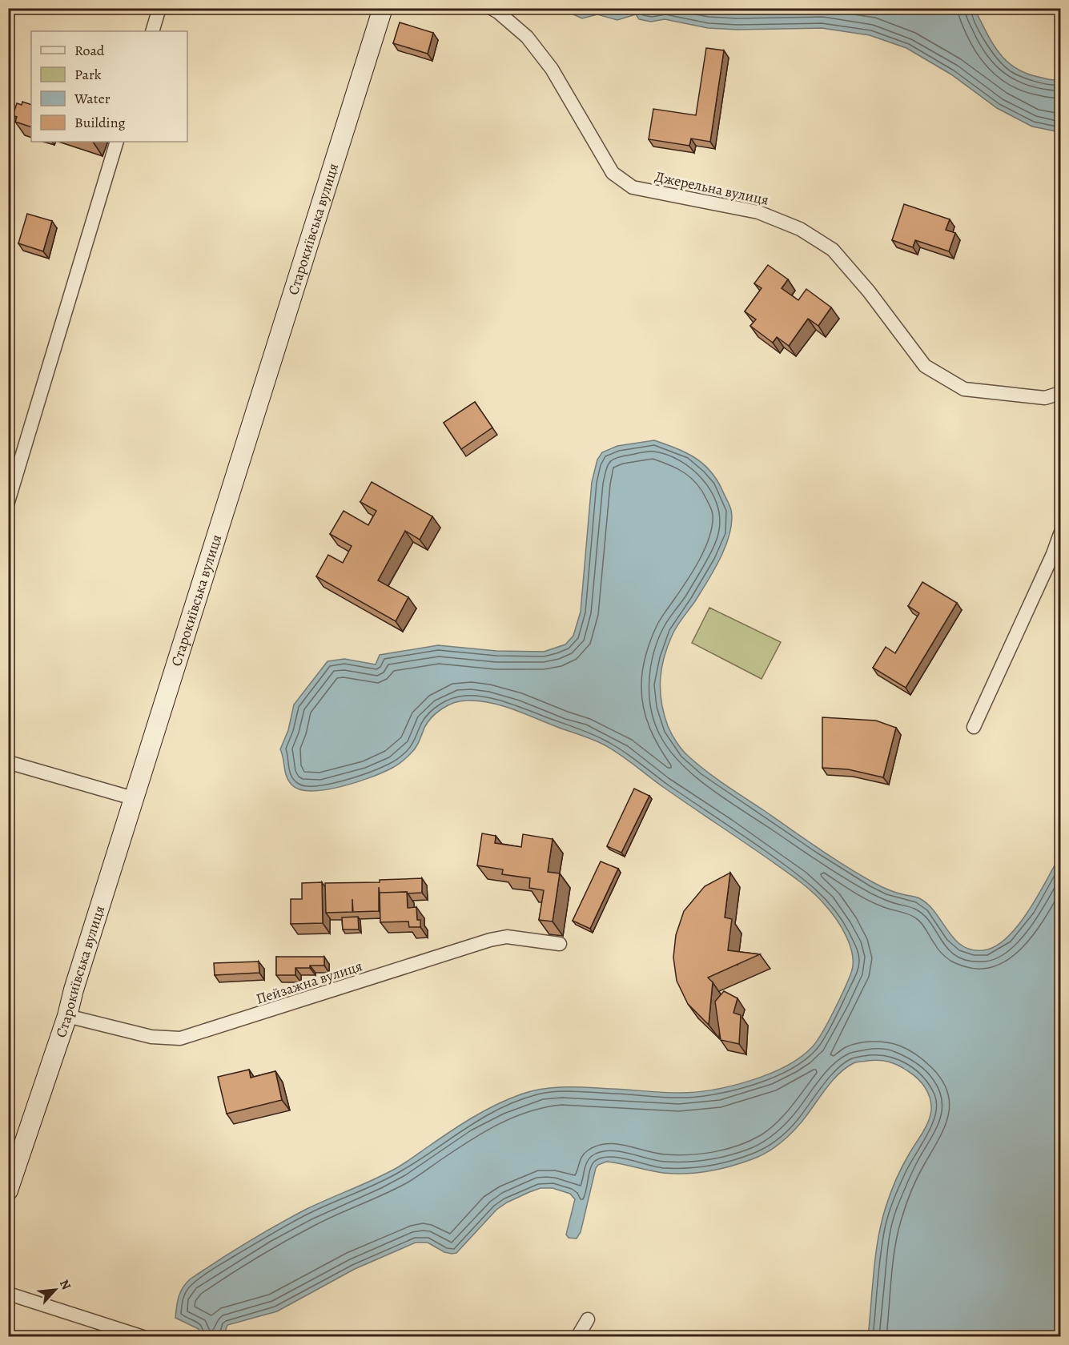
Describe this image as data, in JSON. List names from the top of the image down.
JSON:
{
  "streets": {
    "street": ["Джерельна вулиця", "Старокиївська вулиця", "Пейзажна вулиця"]
  },
  "crossings": [
    ["Старокиївська вулиця", "Пейзажна вулиця"]
  ],
  "legend": [
    "Road",
    "Park",
    "Water",
    "Building"
  ],
  "north": "top right"
}
